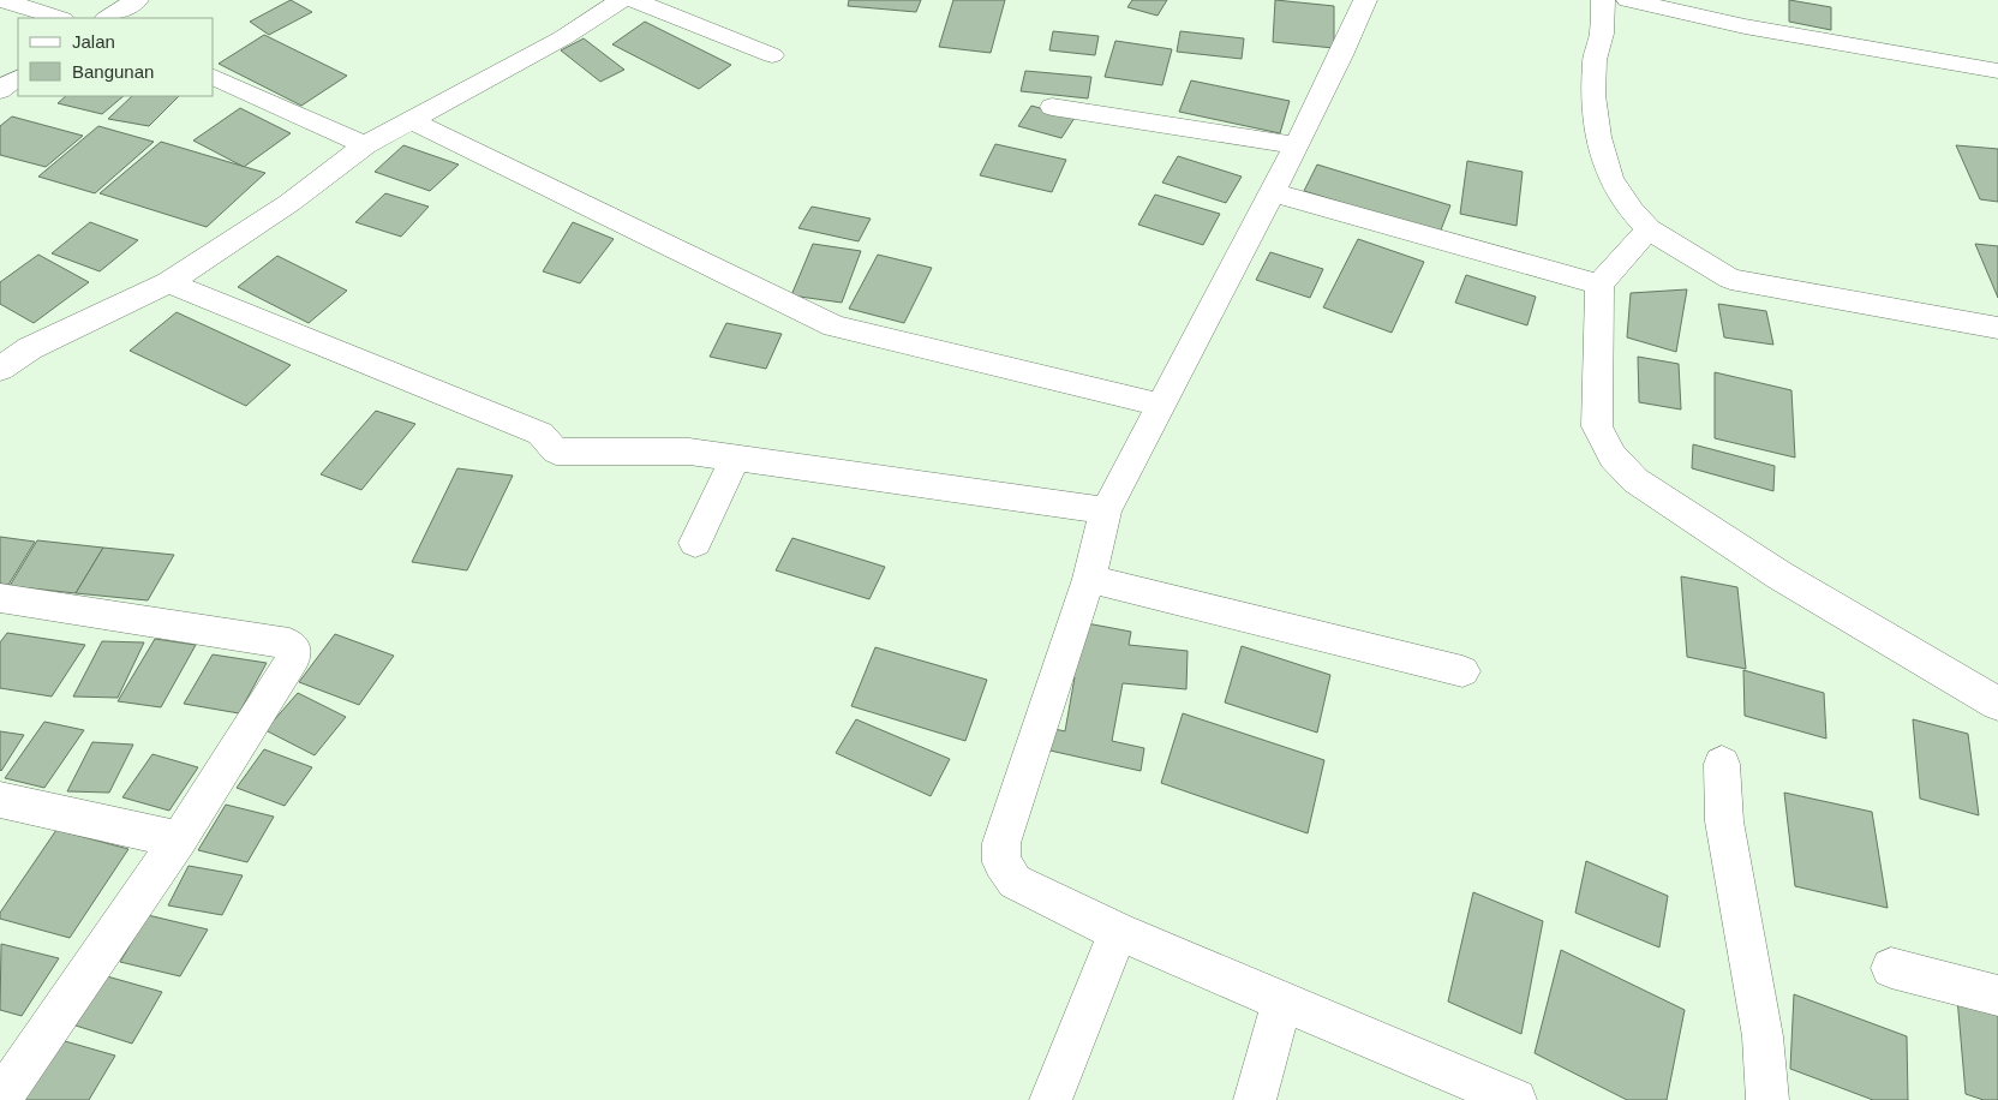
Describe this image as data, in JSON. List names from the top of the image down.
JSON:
{
  "legend": ["Jalan", "Bangunan"]
}
